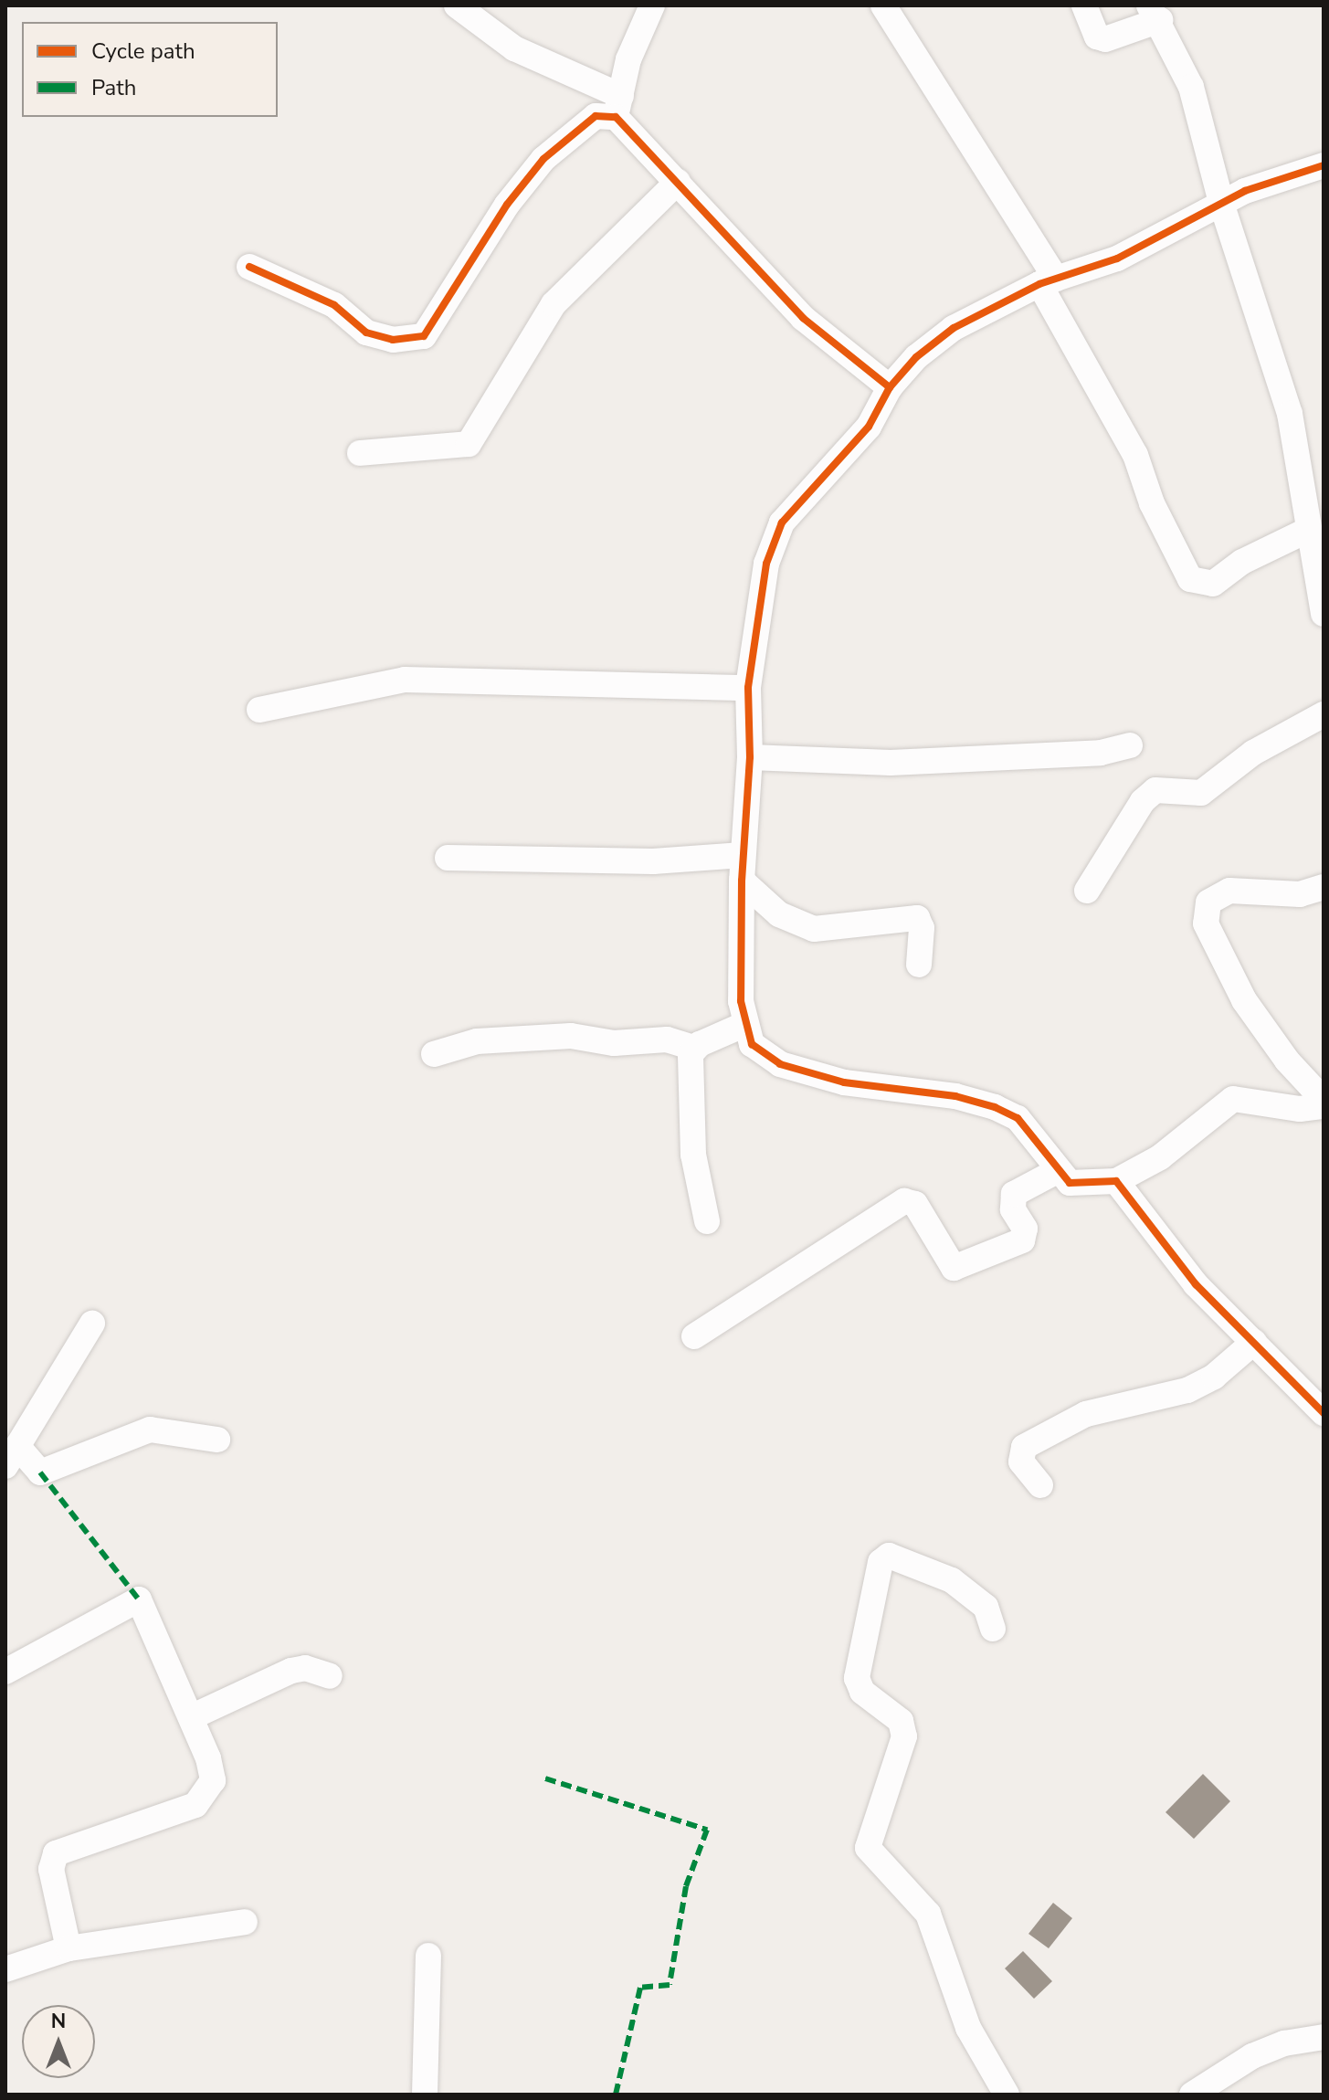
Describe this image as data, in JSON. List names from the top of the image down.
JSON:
{
  "legend": ["Cycle path", "Path"],
  "north": "top"
}
